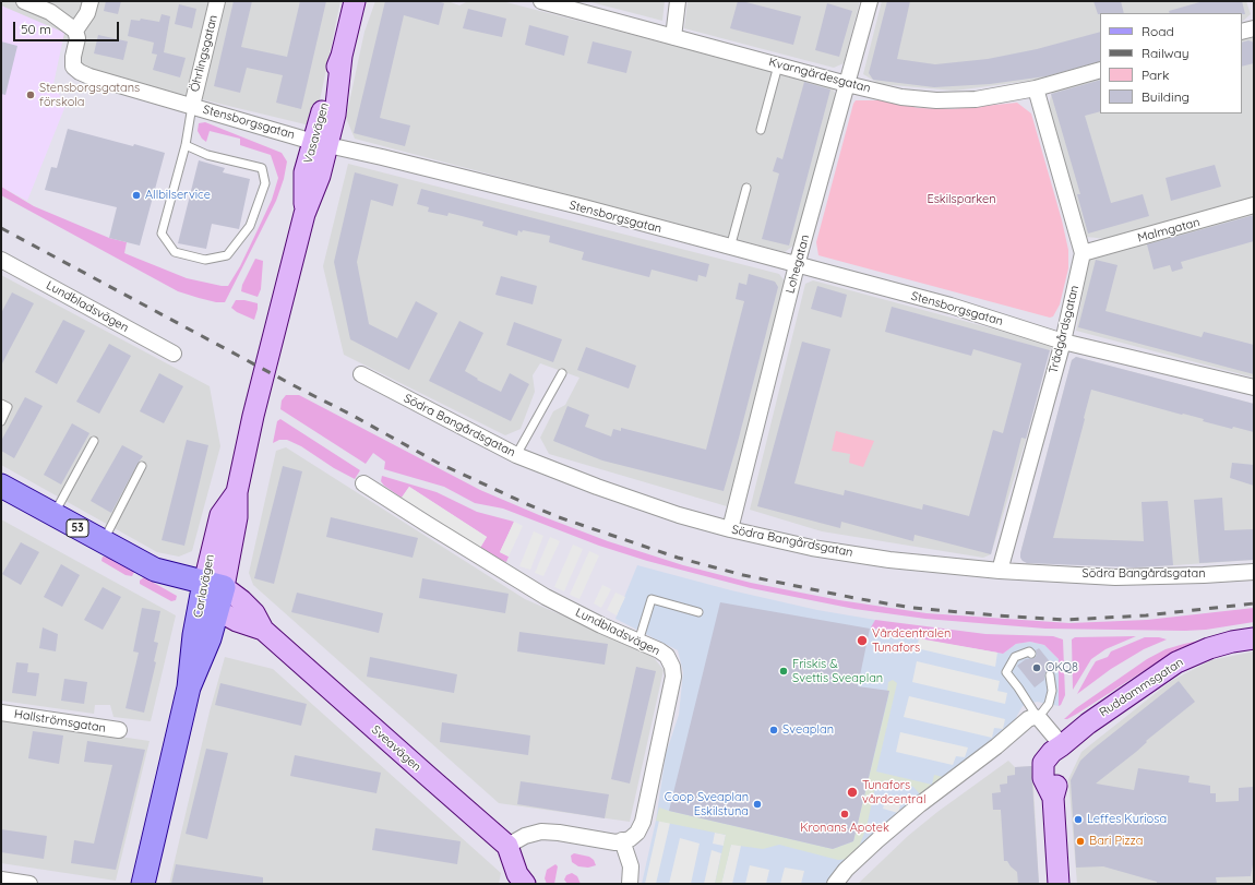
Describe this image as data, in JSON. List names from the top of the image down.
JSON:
{
  "streets": {
    "main road": ["53", "Carlavägen", "Sveavägen"],
    "street": [
      "Öhrlingsgatan",
      "Kvarngärdesgatan",
      "Stensborgsgatan",
      "Vasavägen",
      "Malmgatan",
      "Lohegatan",
      "Lundbladsvägen",
      "Trädgårdsgatan",
      "Södra Bangårdsgatan",
      "Ruddammsgatan",
      "Hallströmsgatan"
    ]
  },
  "crossings": [
    ["Öhrlingsgatan", "Stensborgsgatan"],
    ["Kvarngärdesgatan", "Lohegatan"],
    ["Kvarngärdesgatan", "Trädgårdsgatan"],
    ["Stensborgsgatan", "Vasavägen"],
    ["Stensborgsgatan", "Lohegatan"],
    ["Stensborgsgatan", "Trädgårdsgatan"],
    ["Vasavägen", "Carlavägen"],
    ["Malmgatan", "Trädgårdsgatan"],
    ["Lohegatan", "Södra Bangårdsgatan"],
    ["Trädgårdsgatan", "Södra Bangårdsgatan"],
    ["Carlavägen", "Sveavägen"]
  ],
  "parks": ["Eskilsparken"],
  "places": [
    "Stensborgsgatans förskola",
    "Allbilservice",
    "Vårdcentralen Tunafors",
    "OKQ8",
    "Friskis & Svettis Sveaplan",
    "Sveaplan",
    "Tunafors vårdcentral",
    "Coop Sveaplan Eskilstuna",
    "Kronans Apotek",
    "Leffes Kuriosa",
    "Bari Pizza"
  ],
  "legend": [
    "Road",
    "Railway",
    "Park",
    "Building"
  ],
  "scale_bar": "50 m"
}
